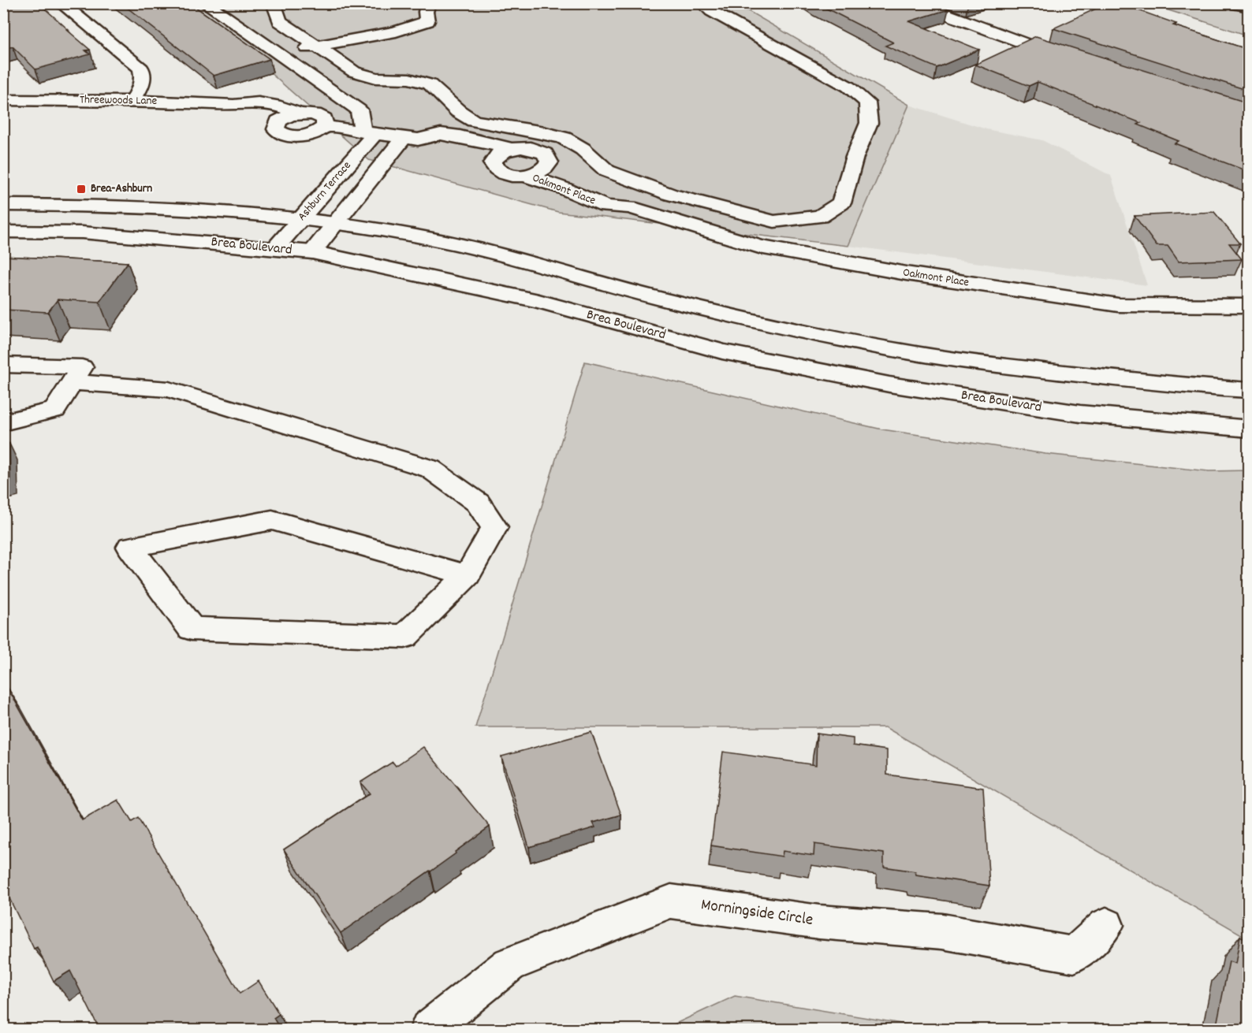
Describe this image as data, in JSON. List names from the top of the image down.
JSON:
{
  "streets": {
    "street": [
      "Threewoods Lane",
      "Oakmont Place",
      "Ashburn Terrace",
      "Brea Boulevard",
      "Morningside Circle"
    ]
  },
  "crossings": [
    ["Ashburn Terrace", "Brea Boulevard"]
  ],
  "places": {
    "transit": ["Brea-Ashburn"]
  }
}
